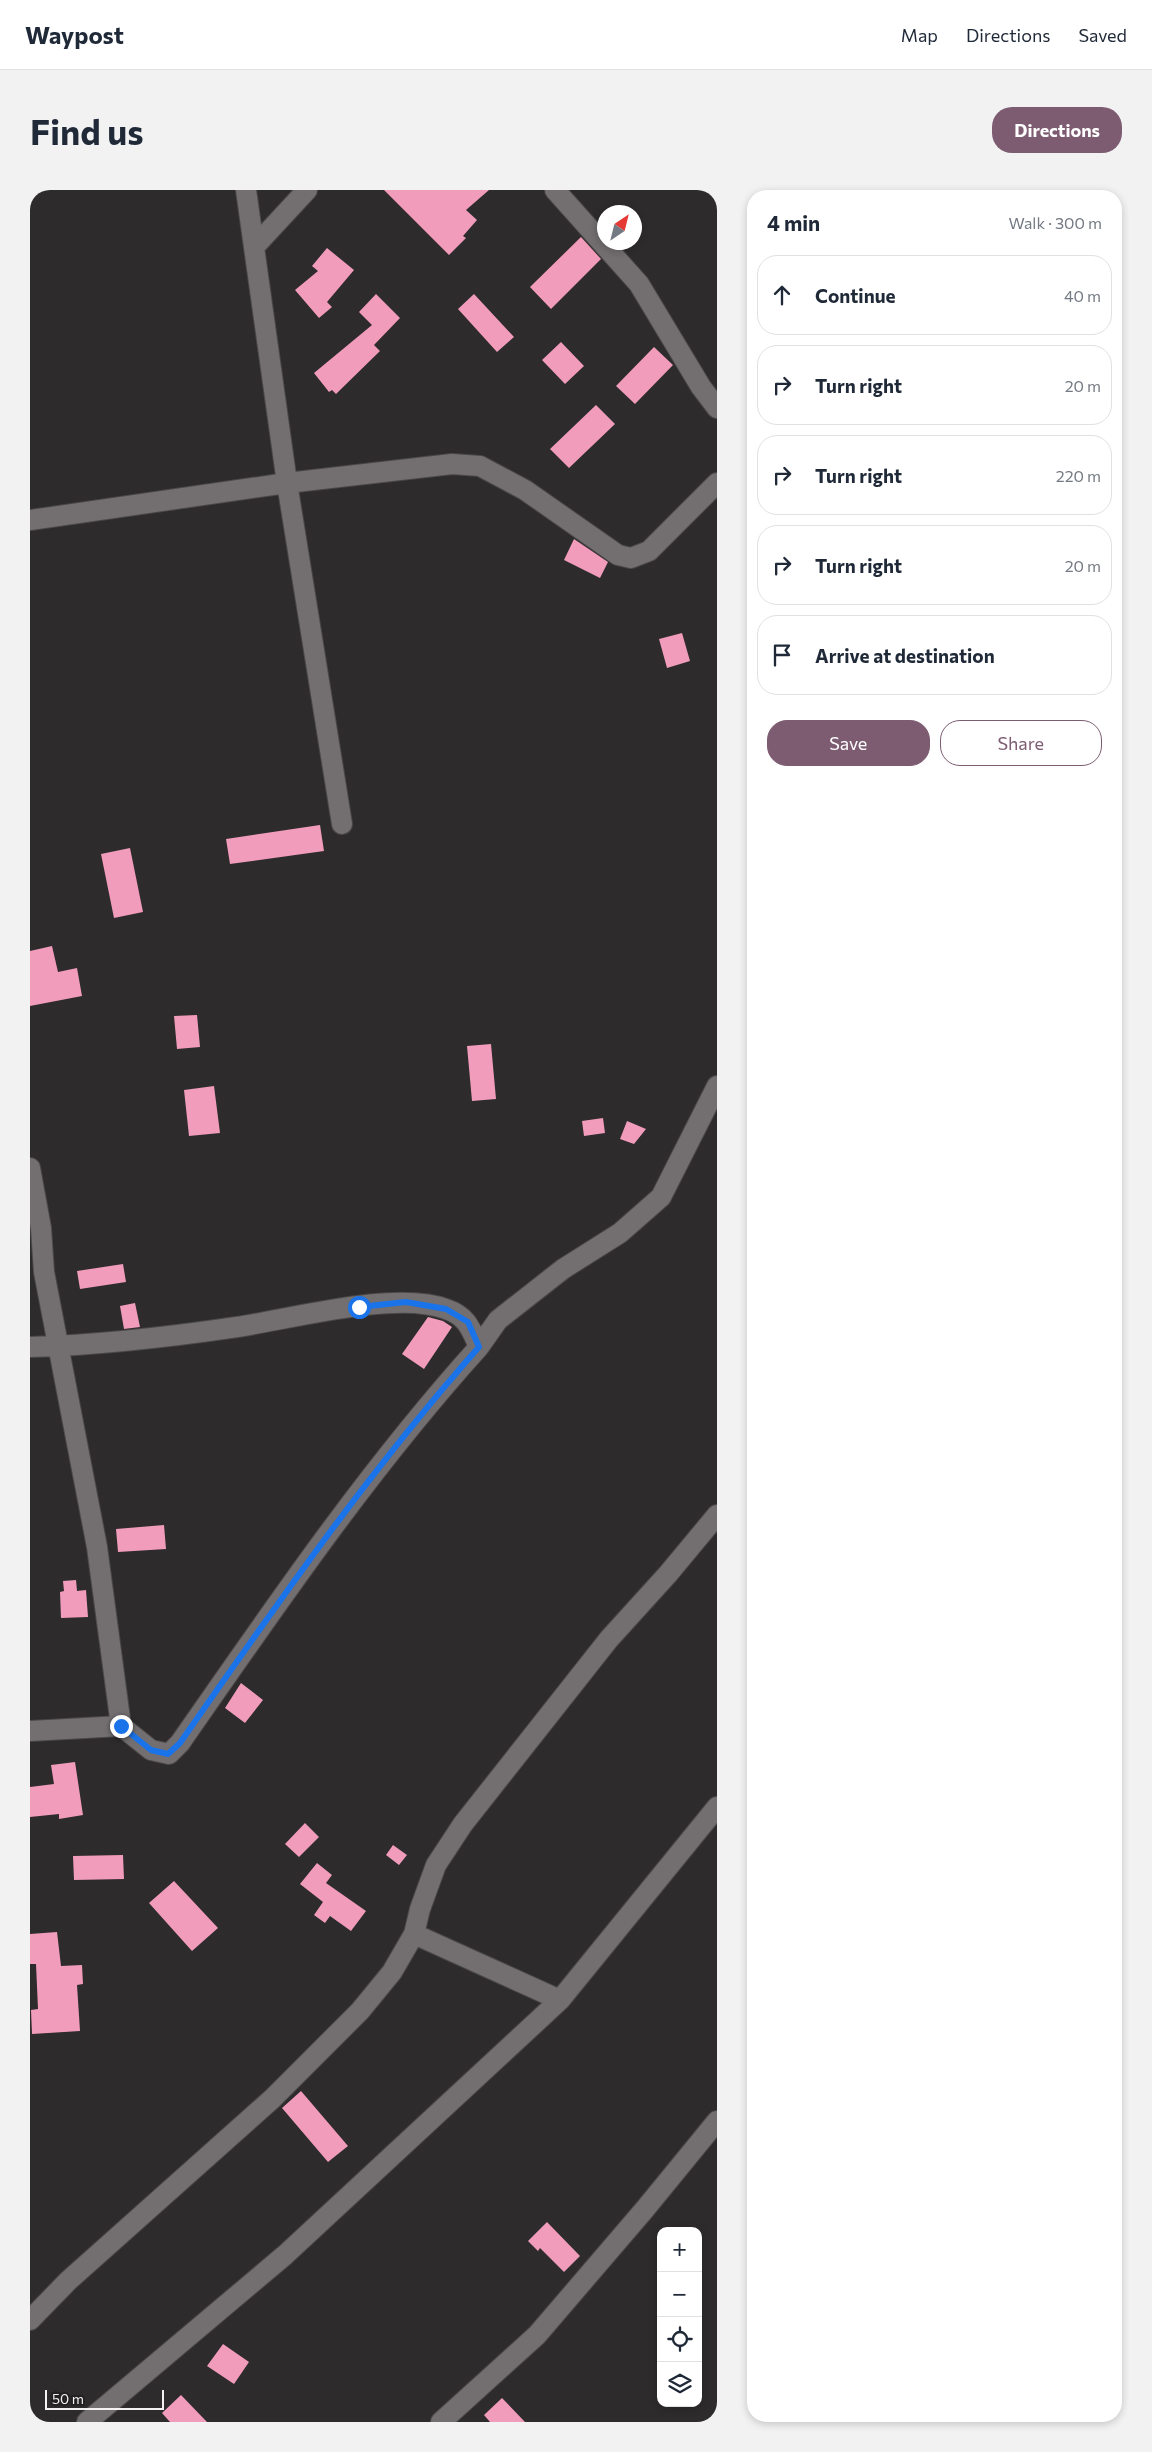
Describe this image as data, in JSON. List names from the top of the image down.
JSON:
{
  "scale_bar": "50 m",
  "north": "top right",
  "page": {
    "header": "Waypost",
    "nav": ["Map", "Directions", "Saved"],
    "buttons": [
      "Directions",
      ["Save", "Share"]
    ],
    "title": "Find us",
    "heading": ["4 min", "Walk · 300 m"],
    "list": [
      ["Continue", "40 m"],
      ["Turn right", "20 m"],
      ["Turn right", "220 m"],
      ["Turn right", "20 m"],
      "Arrive at destination"
    ],
    "map_buttons": ["+", "−"],
    "scale": "50 m"
  }
}
